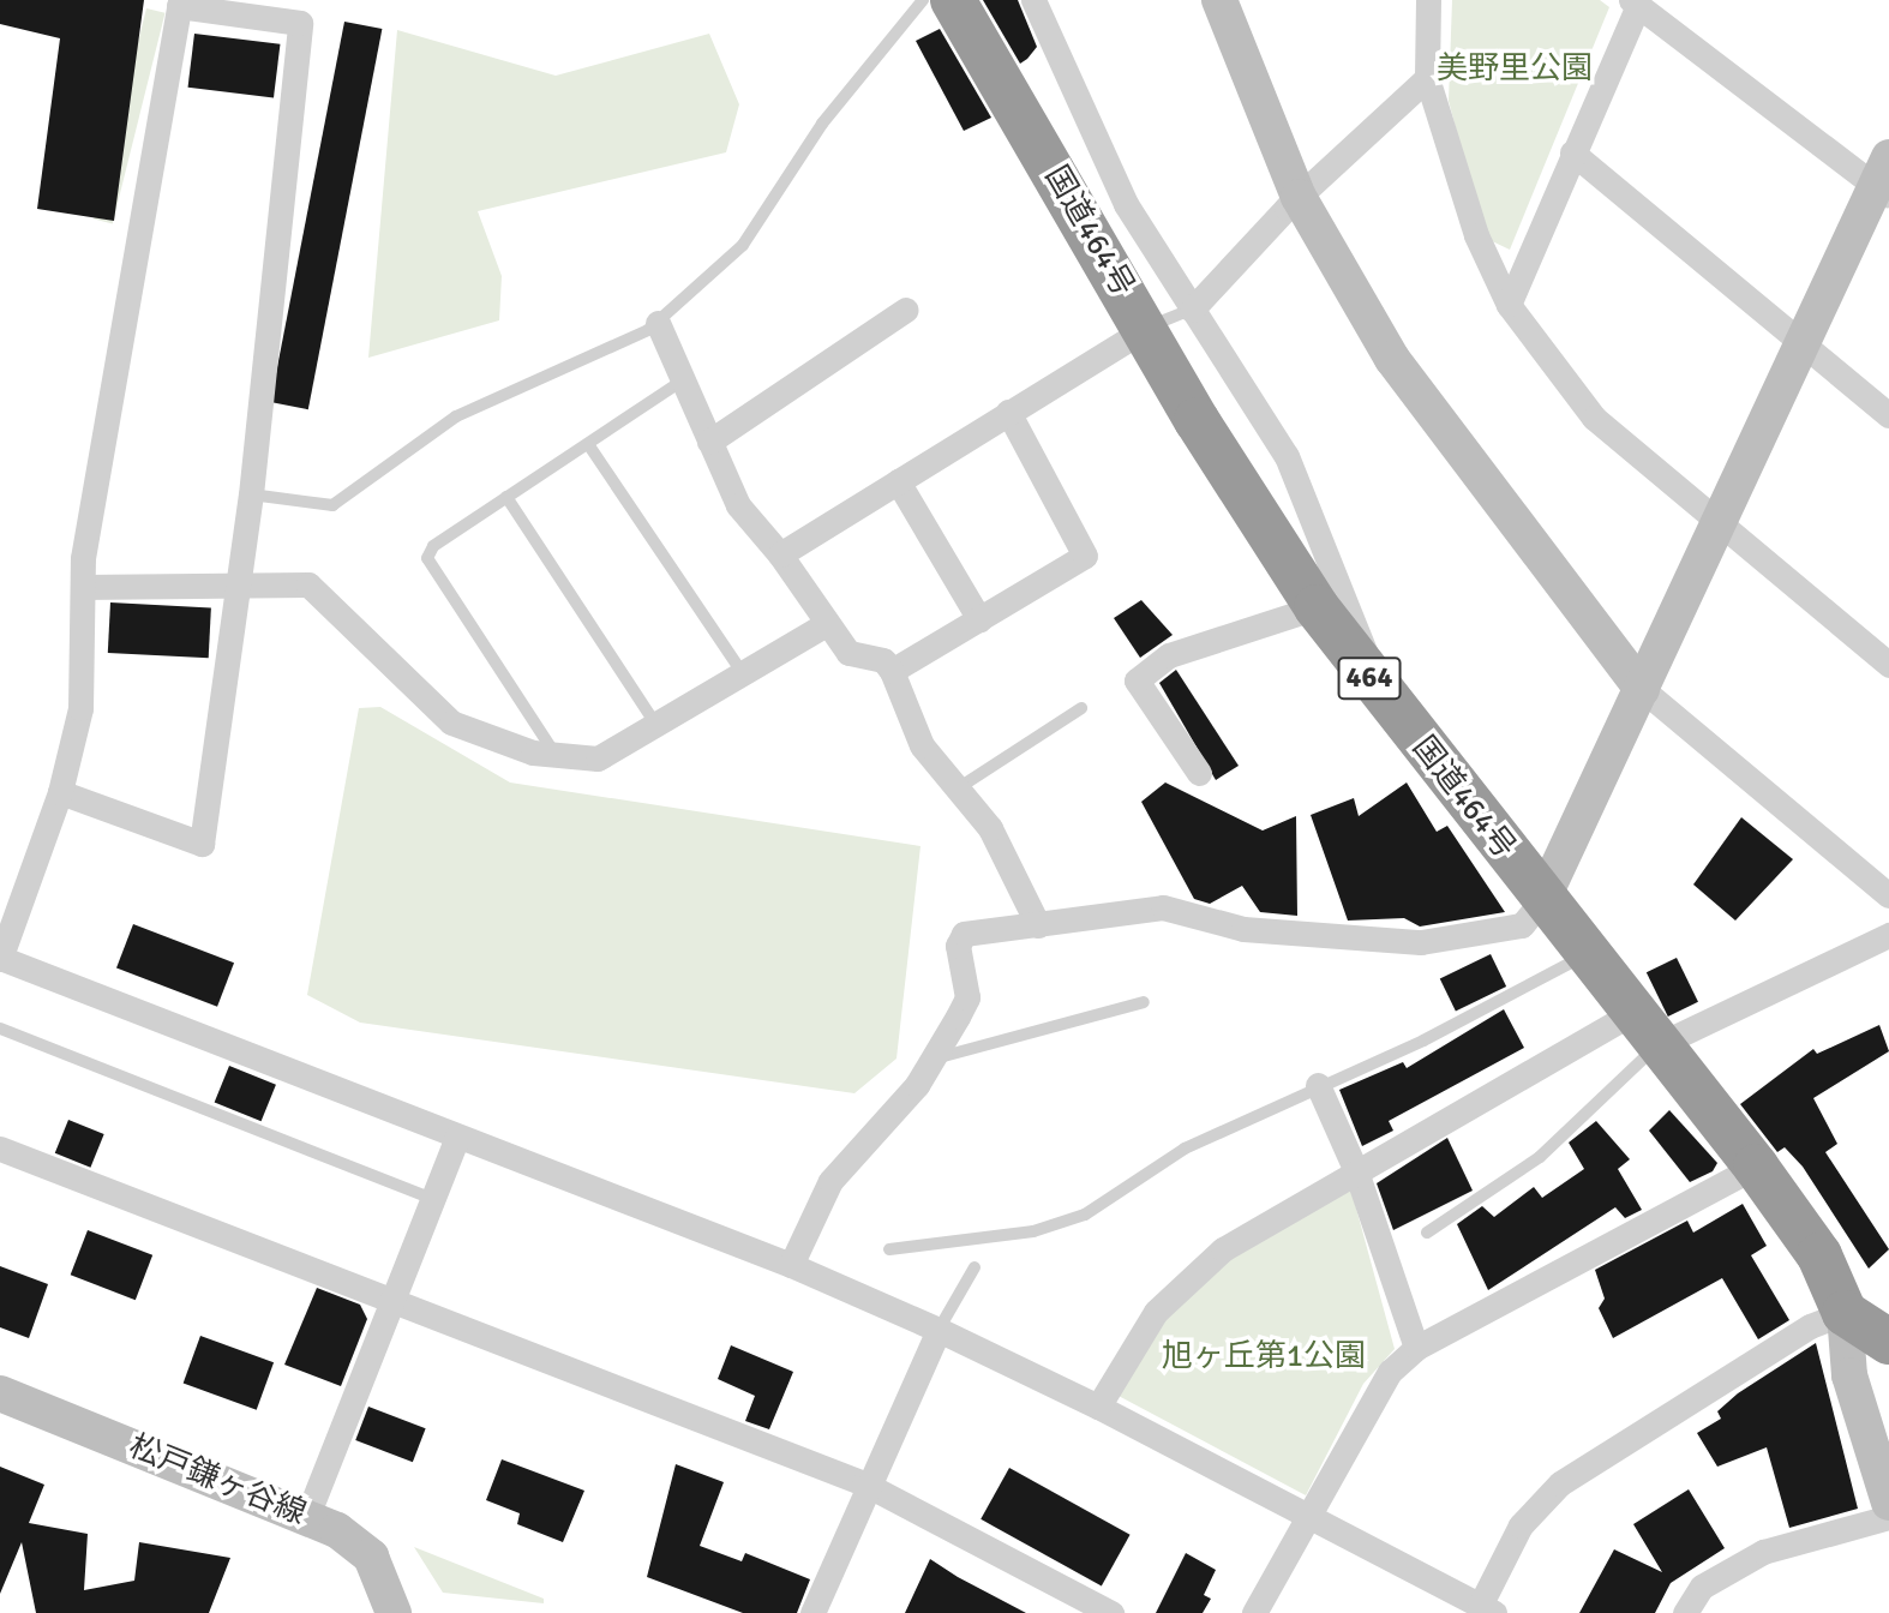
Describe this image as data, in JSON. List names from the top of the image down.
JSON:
{
  "streets": {
    "highway": ["国道464号", "464"],
    "street": ["松戸鎌ヶ谷線"]
  },
  "parks": ["美野里公園", "旭ヶ丘第1公園"]
}
